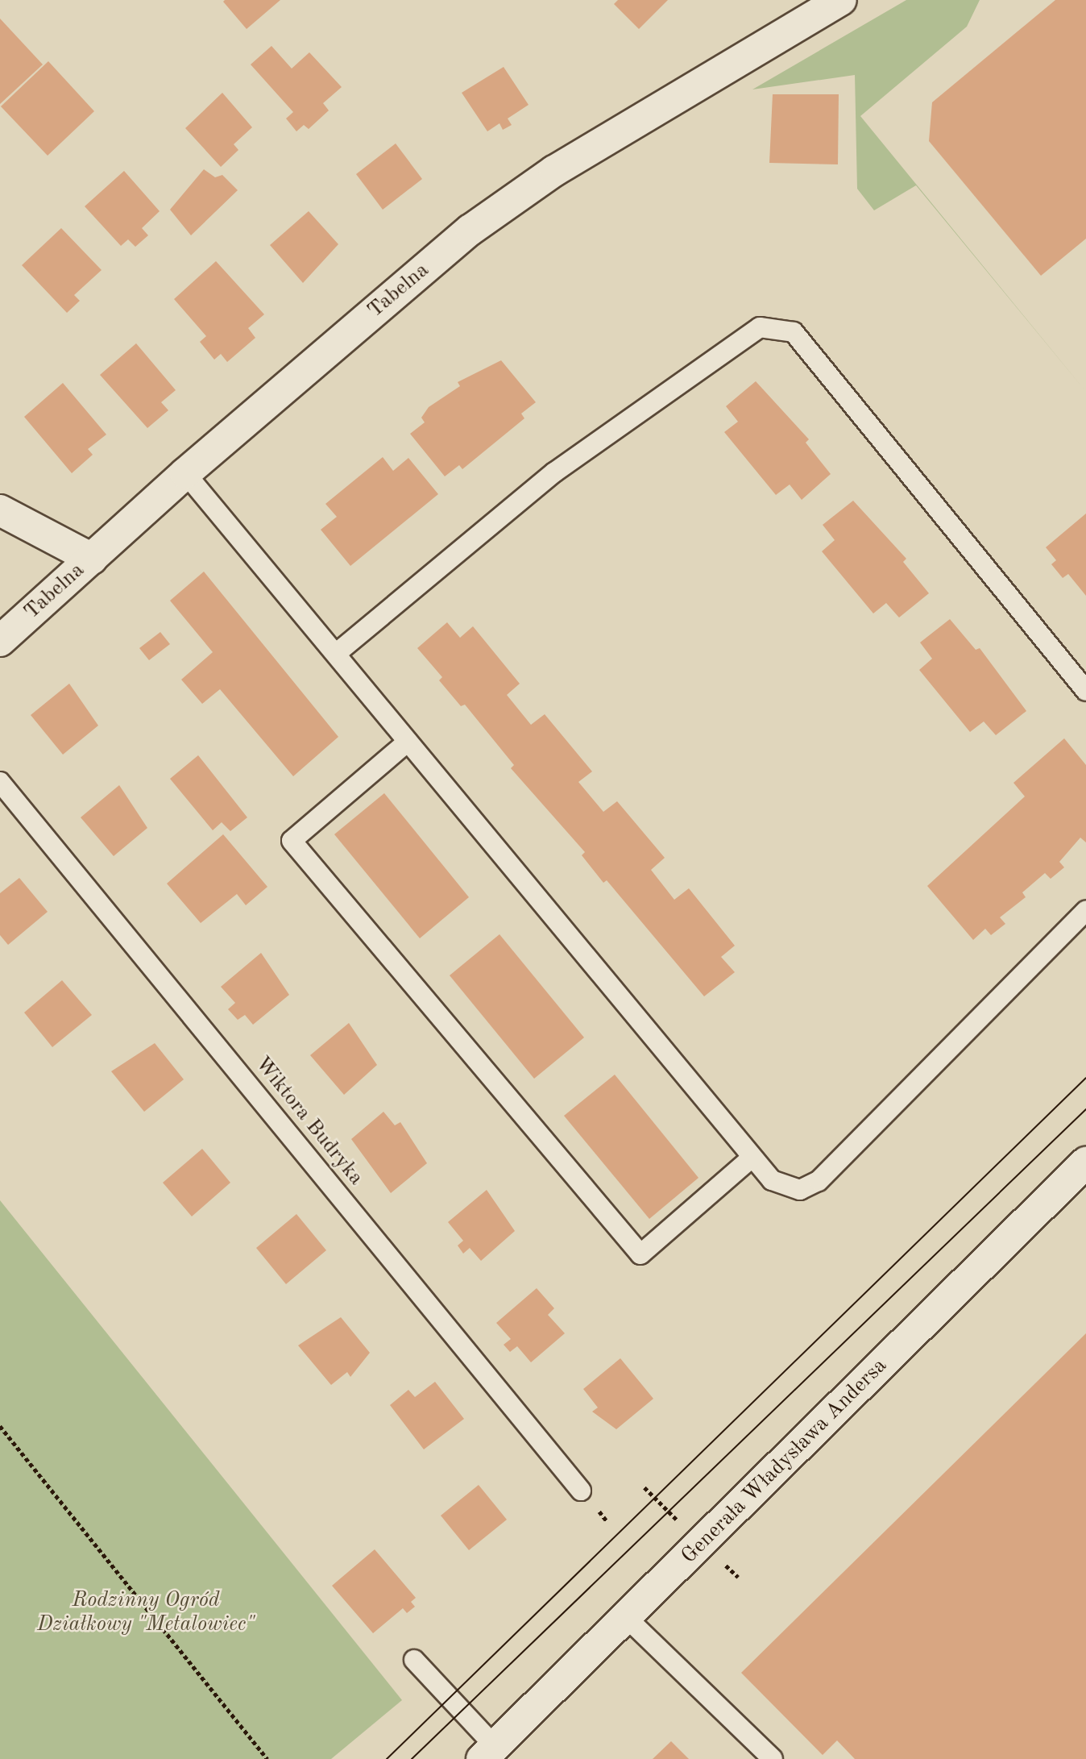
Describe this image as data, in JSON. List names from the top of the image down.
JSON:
{
  "streets": {
    "street": ["Tabelna", "Generała Władysława Andersa"],
    "lane": ["Wiktora Budryka"]
  },
  "parks": ["Rodzinny Ogród Działkowy \"Metalowiec\""]
}
